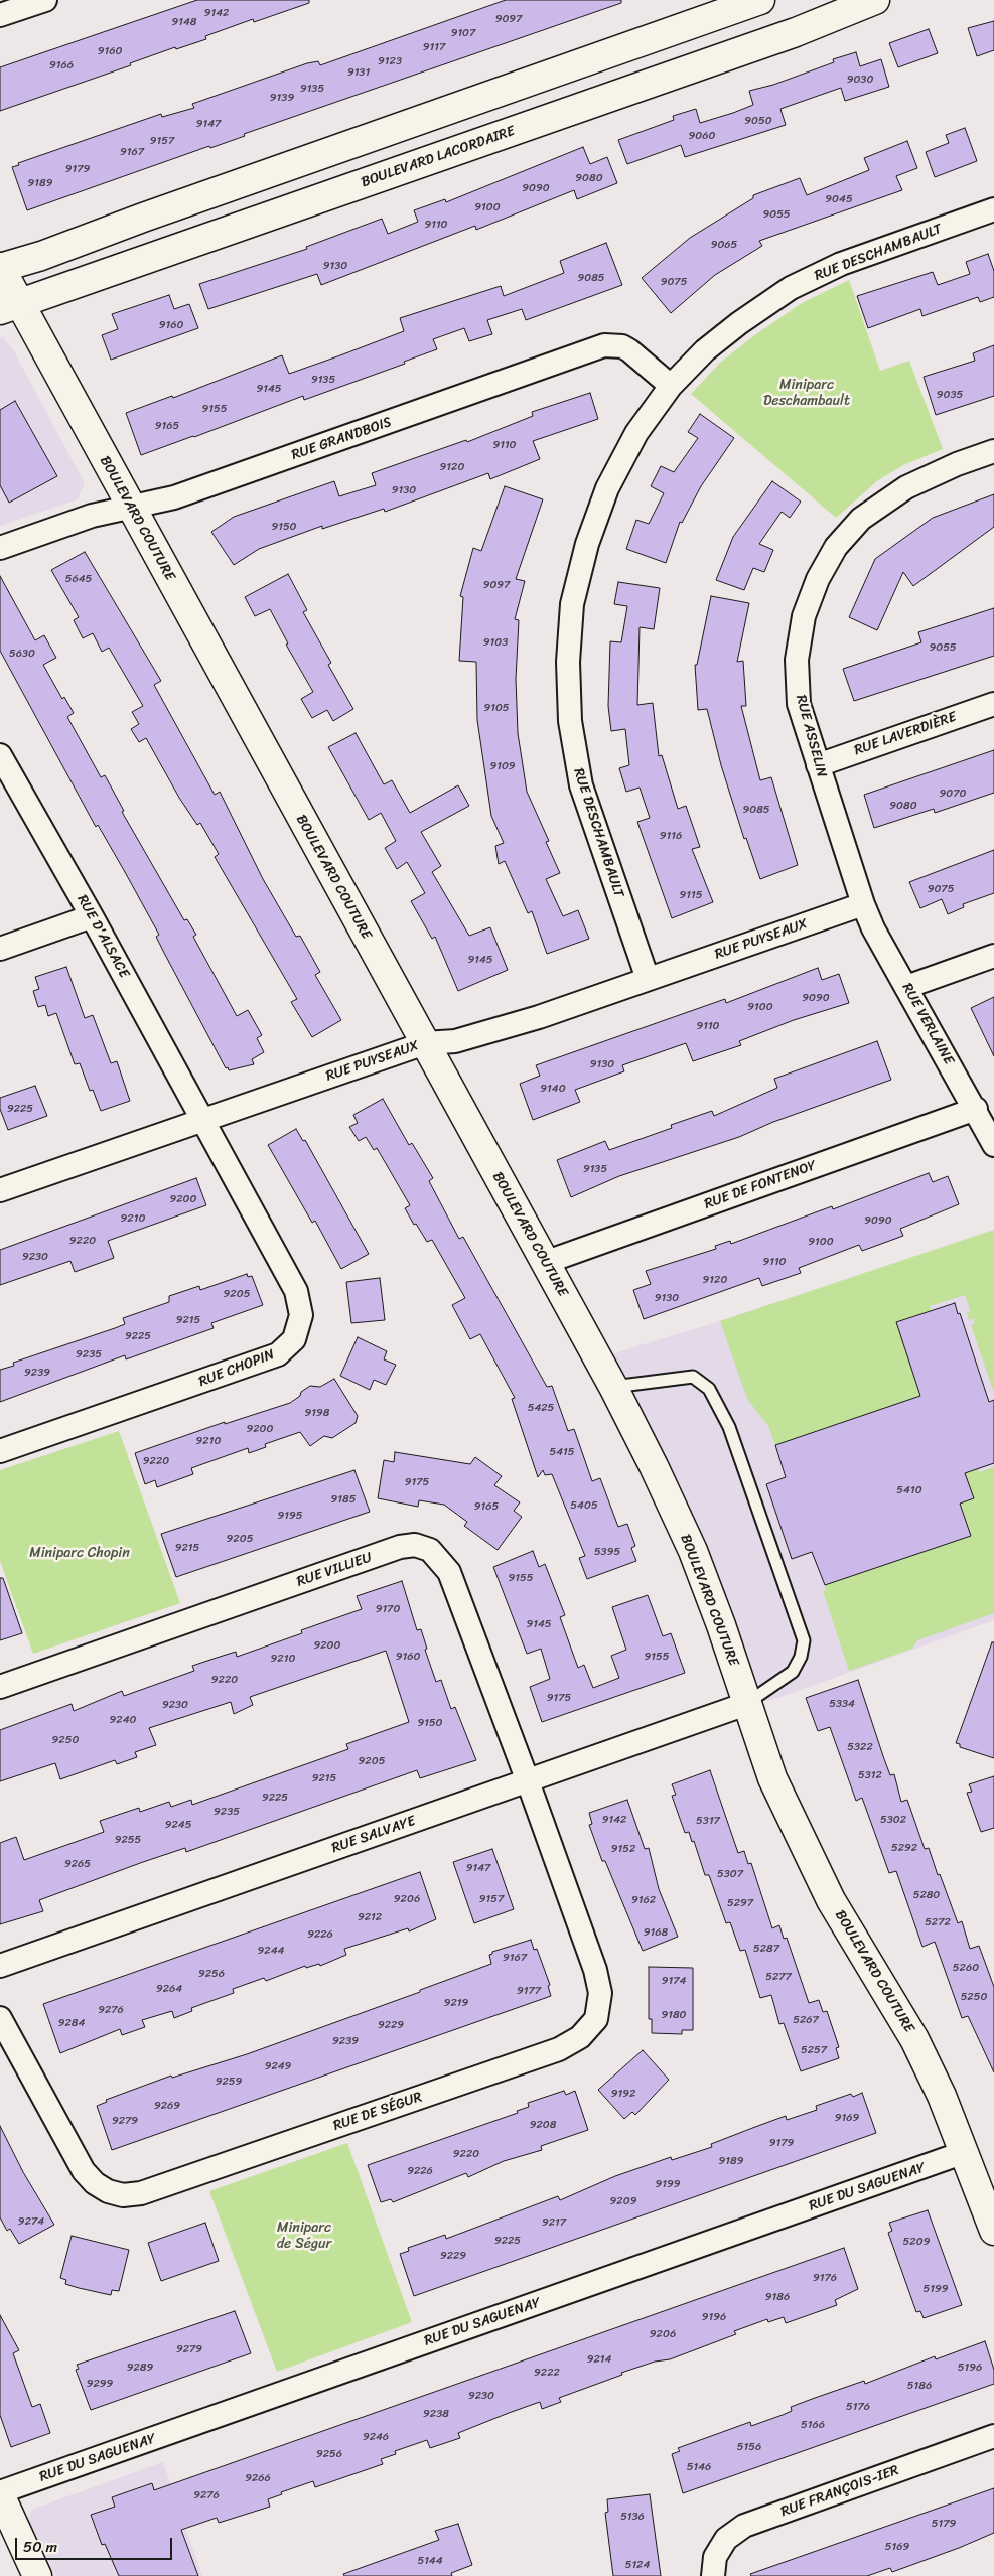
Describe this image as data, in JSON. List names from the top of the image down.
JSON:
{
  "streets": {
    "street": [
      "BOULEVARD LACORDAIRE",
      "RUE DESCHAMBAULT",
      "RUE GRANDBOIS",
      "BOULEVARD COUTURE",
      "RUE LAVERDIÈRE",
      "RUE ASSELIN",
      "RUE D'ALSACE",
      "RUE PUYSEAUX",
      "RUE VERLAINE",
      "RUE DE FONTENOY",
      "RUE CHOPIN",
      "RUE VILLIEU",
      "RUE SALVAYE",
      "RUE DE SÉGUR",
      "RUE DU SAGUENAY",
      "RUE FRANÇOIS-IER"
    ]
  },
  "crossings": [
    ["BOULEVARD LACORDAIRE", "BOULEVARD COUTURE"],
    ["RUE DESCHAMBAULT", "RUE GRANDBOIS"],
    ["RUE DESCHAMBAULT", "RUE PUYSEAUX"],
    ["RUE GRANDBOIS", "BOULEVARD COUTURE"],
    ["BOULEVARD COUTURE", "RUE PUYSEAUX"],
    ["BOULEVARD COUTURE", "RUE DE FONTENOY"],
    ["BOULEVARD COUTURE", "RUE SALVAYE"],
    ["BOULEVARD COUTURE", "RUE DU SAGUENAY"],
    ["RUE LAVERDIÈRE", "RUE ASSELIN"],
    ["RUE ASSELIN", "RUE PUYSEAUX"],
    ["RUE ASSELIN", "RUE VERLAINE"],
    ["RUE D'ALSACE", "RUE PUYSEAUX"],
    ["RUE D'ALSACE", "RUE CHOPIN"],
    ["RUE PUYSEAUX", "RUE VERLAINE"],
    ["RUE PUYSEAUX", "RUE CHOPIN"],
    ["RUE VERLAINE", "RUE DE FONTENOY"],
    ["RUE VILLIEU", "RUE SALVAYE"],
    ["RUE VILLIEU", "RUE DE SÉGUR"],
    ["RUE SALVAYE", "RUE DE SÉGUR"]
  ],
  "parks": ["Miniparc Deschambault", "Miniparc Chopin", "Miniparc de Ségur"],
  "house_numbers": [
    "9142",
    "9097",
    "9148",
    "9107",
    "9117",
    "9160",
    "9123",
    "9166",
    "9131",
    "9030",
    "9135",
    "9139",
    "9050",
    "9147",
    "9060",
    "9157",
    "9167",
    "9179",
    "9080",
    "9189",
    "9090",
    "9045",
    "9100",
    "9055",
    "9110",
    "9065",
    "9130",
    "9085",
    "9075",
    "9160",
    "9135",
    "9145",
    "9035",
    "9155",
    "9165",
    "9110",
    "9120",
    "9130",
    "9150",
    "5645",
    "9097",
    "9103",
    "9055",
    "5630",
    "9105",
    "9109",
    "9070",
    "9080",
    "9085",
    "9116",
    "9075",
    "9115",
    "9145",
    "9090",
    "9100",
    "9110",
    "9130",
    "9140",
    "9225",
    "9135",
    "9200",
    "9210",
    "9090",
    "9220",
    "9100",
    "9230",
    "9110",
    "9120",
    "9205",
    "9130",
    "9215",
    "9225",
    "9235",
    "9239",
    "5425",
    "9198",
    "9200",
    "9210",
    "5415",
    "9220",
    "9175",
    "5410",
    "9185",
    "5405",
    "9165",
    "9195",
    "9205",
    "9215",
    "5395",
    "9155",
    "9170",
    "9145",
    "9200",
    "9160",
    "9155",
    "9210",
    "9220",
    "9175",
    "5334",
    "9230",
    "9240",
    "9150",
    "9250",
    "5322",
    "9205",
    "5312",
    "9215",
    "9225",
    "9235",
    "9142",
    "5302",
    "5317",
    "9245",
    "9255",
    "5292",
    "9152",
    "9265",
    "9147",
    "5307",
    "5280",
    "9206",
    "9157",
    "9162",
    "5297",
    "9212",
    "5272",
    "9168",
    "9226",
    "5287",
    "9244",
    "9167",
    "5260",
    "9256",
    "5277",
    "9174",
    "9264",
    "9177",
    "5250",
    "9219",
    "9276",
    "9180",
    "5267",
    "9284",
    "9229",
    "9239",
    "5257",
    "9249",
    "9259",
    "9192",
    "9269",
    "9169",
    "9279",
    "9208",
    "9179",
    "9220",
    "9189",
    "9226",
    "9199",
    "9209",
    "9274",
    "9217",
    "9225",
    "5209",
    "9229",
    "9176",
    "5199",
    "9186",
    "9196",
    "9206",
    "9279",
    "9214",
    "9289",
    "5196",
    "9222",
    "9299",
    "5186",
    "9230",
    "5176",
    "9238",
    "5166",
    "9246",
    "5156",
    "9256",
    "5146",
    "9266",
    "9276",
    "5136",
    "5179",
    "5169",
    "5144",
    "5124"
  ],
  "scale_bar": "50 m"
}
